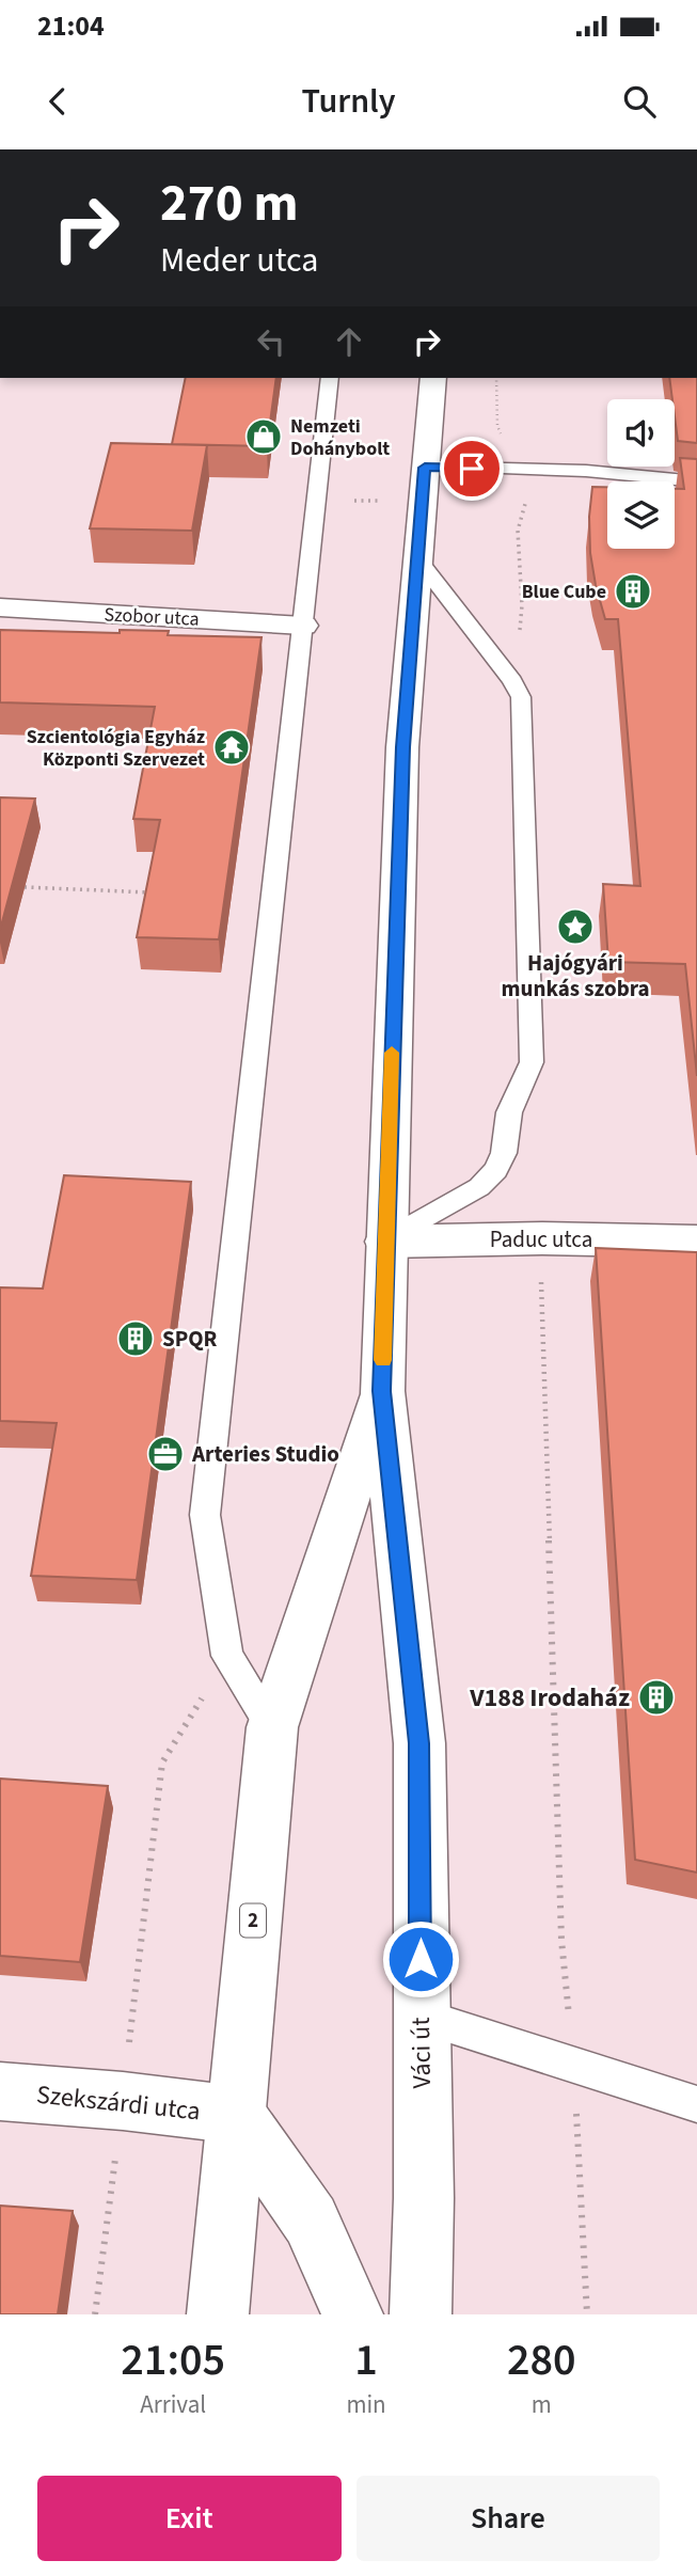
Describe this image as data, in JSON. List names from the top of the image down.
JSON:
{
  "streets": {
    "main road": [
      "Szobor utca",
      "Paduc utca",
      "2",
      "Váci út",
      "Szekszárdi utca"
    ]
  },
  "crossings": [
    ["Paduc utca", "Váci út"],
    ["Váci út", "Szekszárdi utca"]
  ],
  "places": {
    "shop": ["Nemzeti Dohánybolt"],
    "building": ["Blue Cube", "SPQR", "V188 Irodaház"],
    "temple": ["Szcientológia Egyház Központi Szervezet"],
    "place": ["Hajógyári munkás szobra"],
    "office": ["Arteries Studio"]
  },
  "page": {
    "status": "21:04",
    "header": "Turnly",
    "turn": ["270 m", "Meder utca"],
    "eta": [
      "21:05",
      "Arrival",
      "1",
      "min",
      "280",
      "m"
    ],
    "buttons": ["Exit", "Share"]
  }
}
